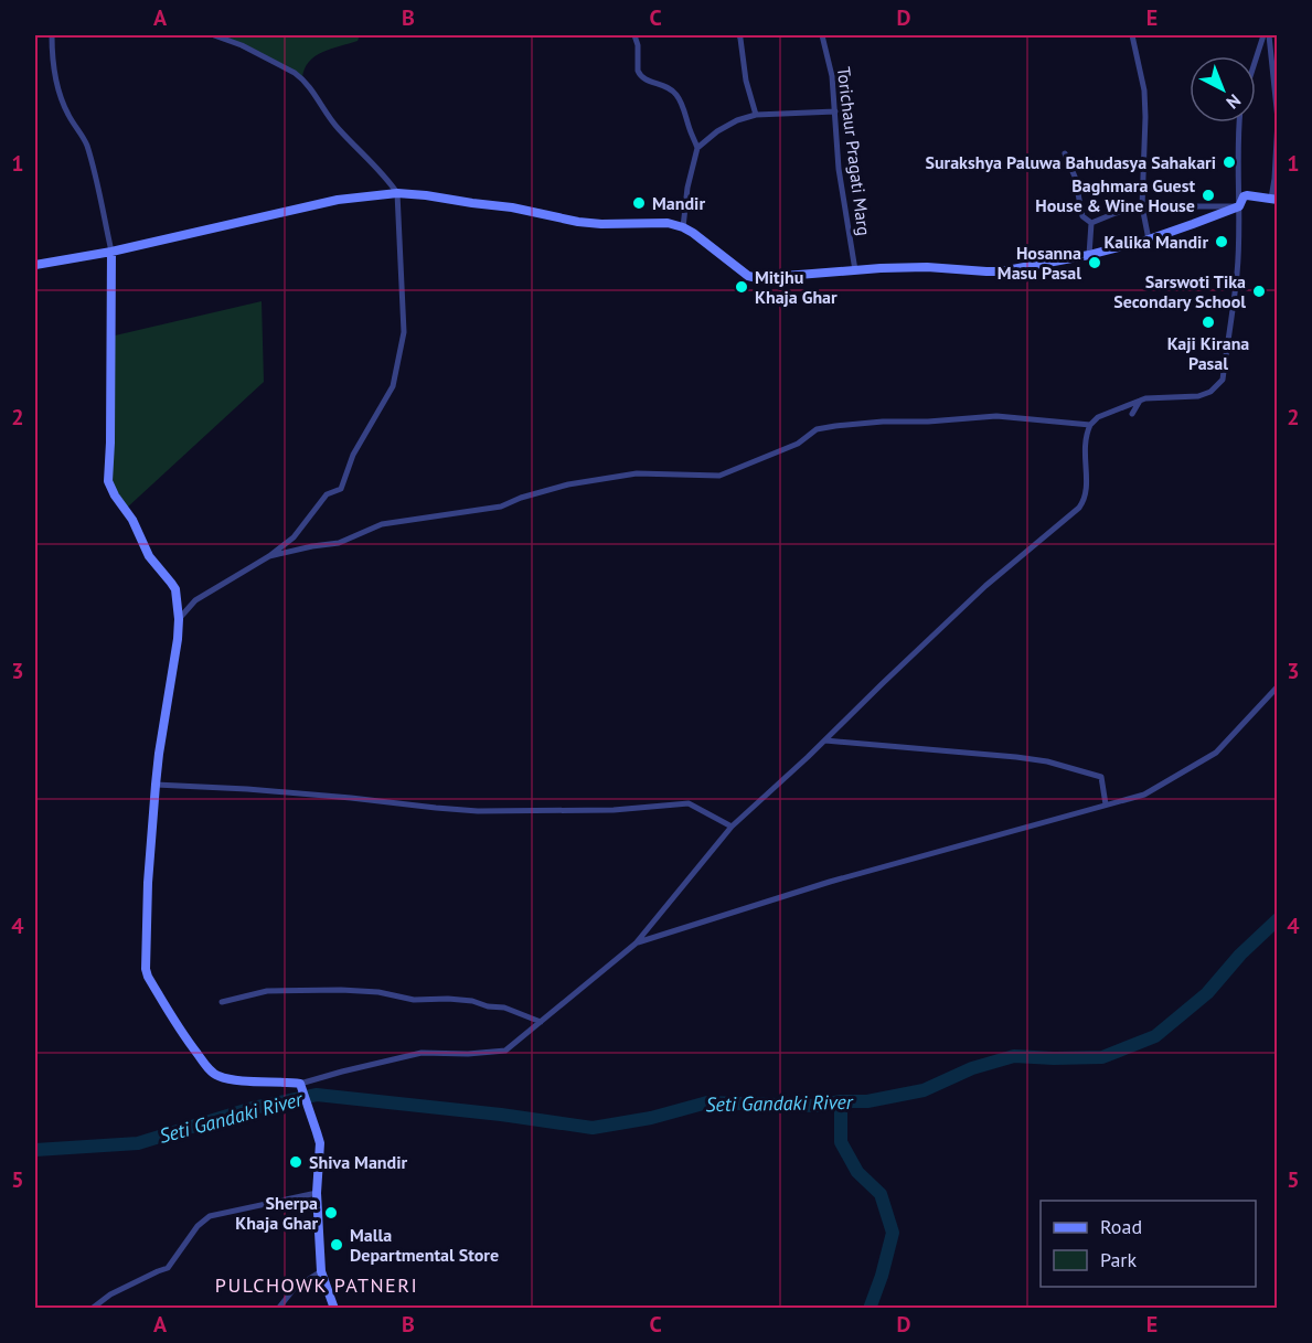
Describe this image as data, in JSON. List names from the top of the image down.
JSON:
{
  "streets": {
    "street": ["Torichaur Pragati Marg"]
  },
  "districts": ["PULCHOWK PATNERI"],
  "water": ["Seti Gandaki River"],
  "places": [
    "Surakshya Paluwa Bahudasya Sahakari",
    "Baghmara Guest House & Wine House",
    "Mandir",
    "Kalika Mandir",
    "Hosanna Masu Pasal",
    "Mitjhu Khaja Ghar",
    "Sarswoti Tika Secondary School",
    "Kaji Kirana Pasal",
    "Shiva Mandir",
    "Sherpa Khaja Ghar",
    "Malla Departmental Store"
  ],
  "legend": ["Road", "Park"],
  "north": "bottom right",
  "grid": {
    "columns": [
      "A",
      "B",
      "C",
      "D",
      "E"
    ],
    "rows": [
      "1",
      "2",
      "3",
      "4",
      "5"
    ]
  }
}
